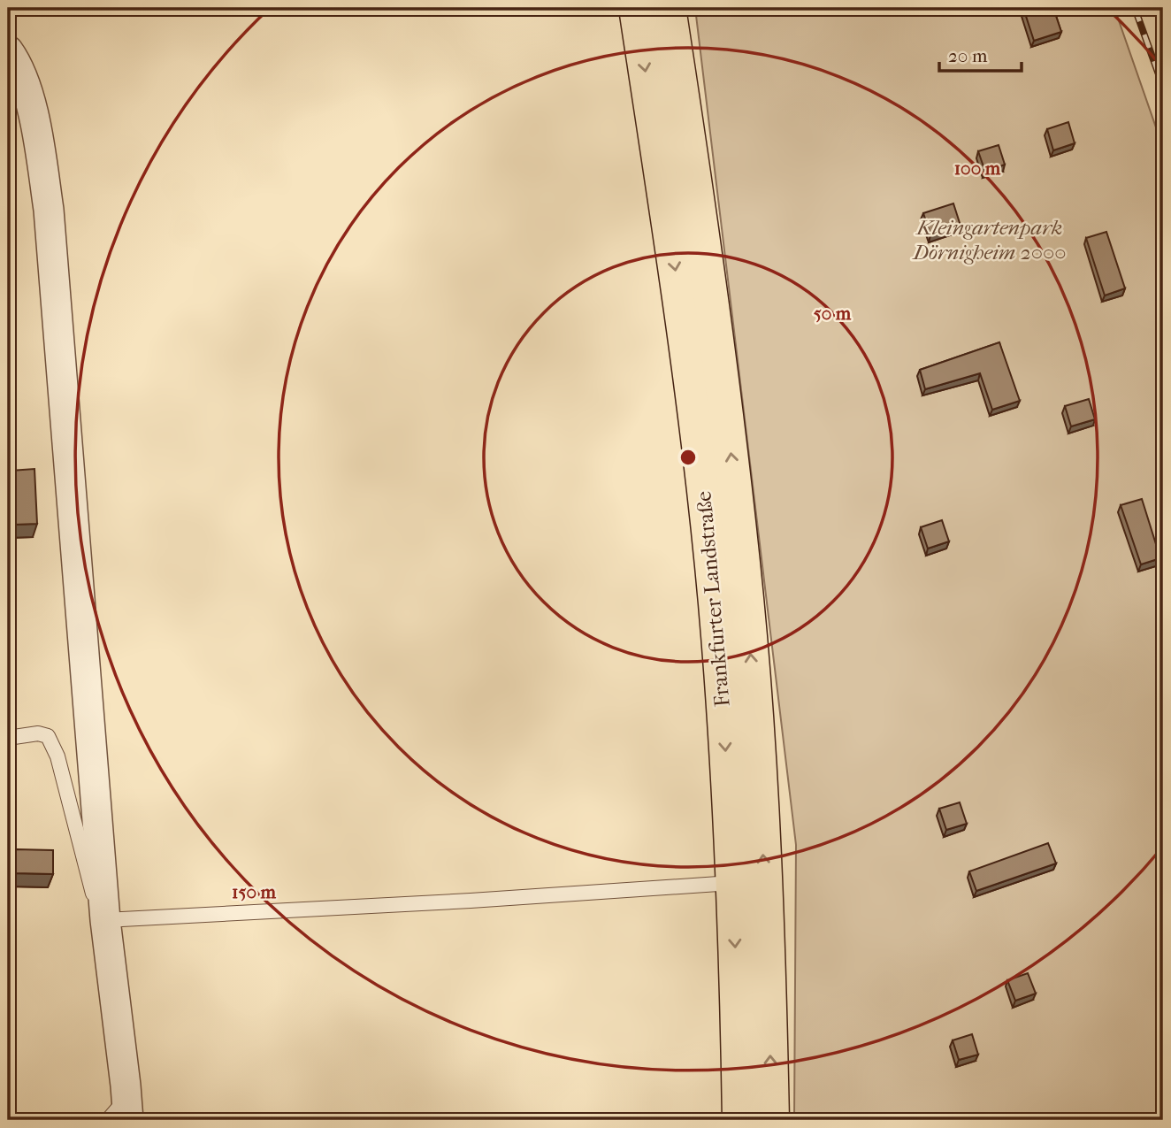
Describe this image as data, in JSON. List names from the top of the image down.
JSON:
{
  "streets": {
    "main road": ["Frankfurter Landstraße"]
  },
  "parks": ["Kleingartenpark Dörnigheim 2000"],
  "scale_bar": "20 m",
  "rings": ["100 m", "50 m", "150 m"]
}
